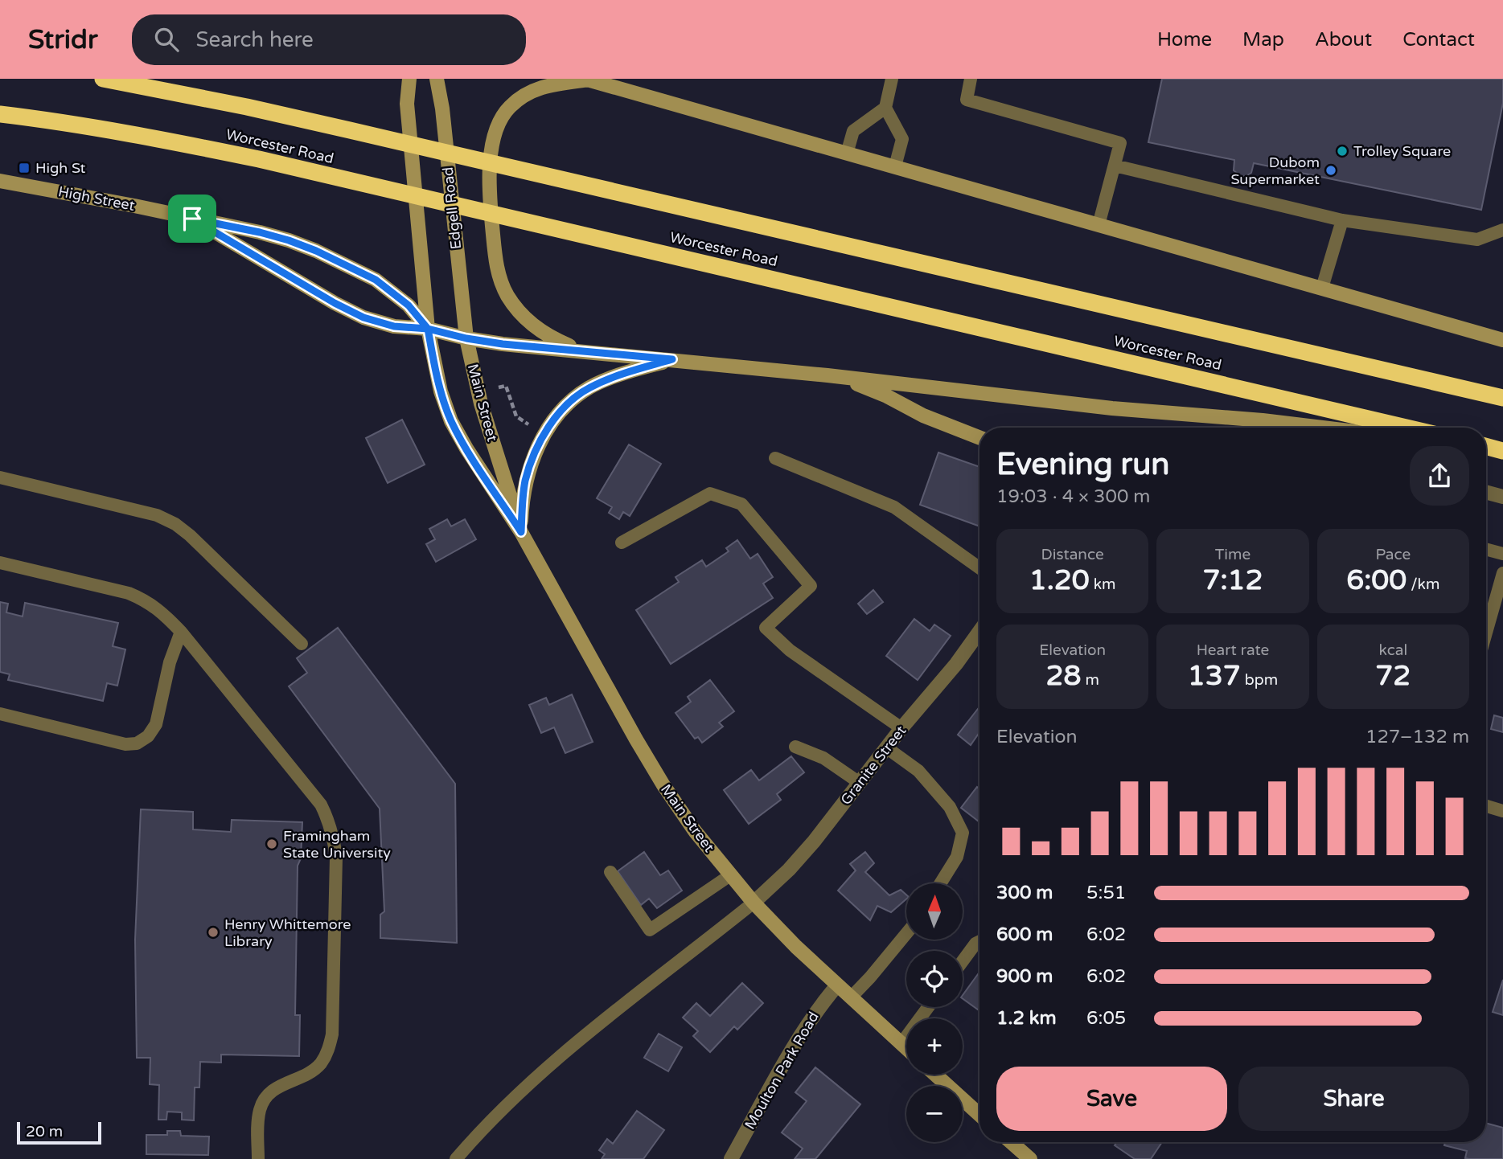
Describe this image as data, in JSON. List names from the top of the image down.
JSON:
{
  "streets": {
    "highway": ["Worcester Road"],
    "main road": ["High Street", "Edgell Road", "Main Street"],
    "street": ["Granite Street", "Moulton Park Road"]
  },
  "crossings": [
    ["High Street", "Main Street"],
    ["Edgell Road", "Main Street"],
    ["Main Street", "Granite Street"],
    ["Main Street", "Moulton Park Road"]
  ],
  "places": {
    "other": [
      "Trolley Square",
      "Dubom Supermarket",
      "Framingham State University",
      "Henry Whittemore Library"
    ],
    "transit": ["High St"]
  },
  "scale_bar": "20 m",
  "north": "top",
  "page": {
    "header": "Stridr",
    "search": "Search here",
    "nav": [
      "Home",
      "Map",
      "About",
      "Contact"
    ],
    "heading": ["Evening run", "19:03 · 4 × 300 m"],
    "stats": [
      ["Distance", "1.20 km"],
      ["Time", "7:12"],
      ["Pace", "6:00 /km"],
      ["Elevation", "28 m"],
      ["Heart rate", "137 bpm"],
      ["kcal", "72"]
    ],
    "chart": ["Elevation", "127–132 m"],
    "list": [
      {
        "name": "300 m",
        "note": "5:51"
      },
      {
        "name": "600 m",
        "note": "6:02"
      },
      {
        "name": "900 m",
        "note": "6:02"
      },
      {
        "name": "1.2 km",
        "note": "6:05"
      }
    ],
    "map_buttons": ["+", "−"],
    "buttons": ["Save", "Share"],
    "scale": "20 m"
  }
}
